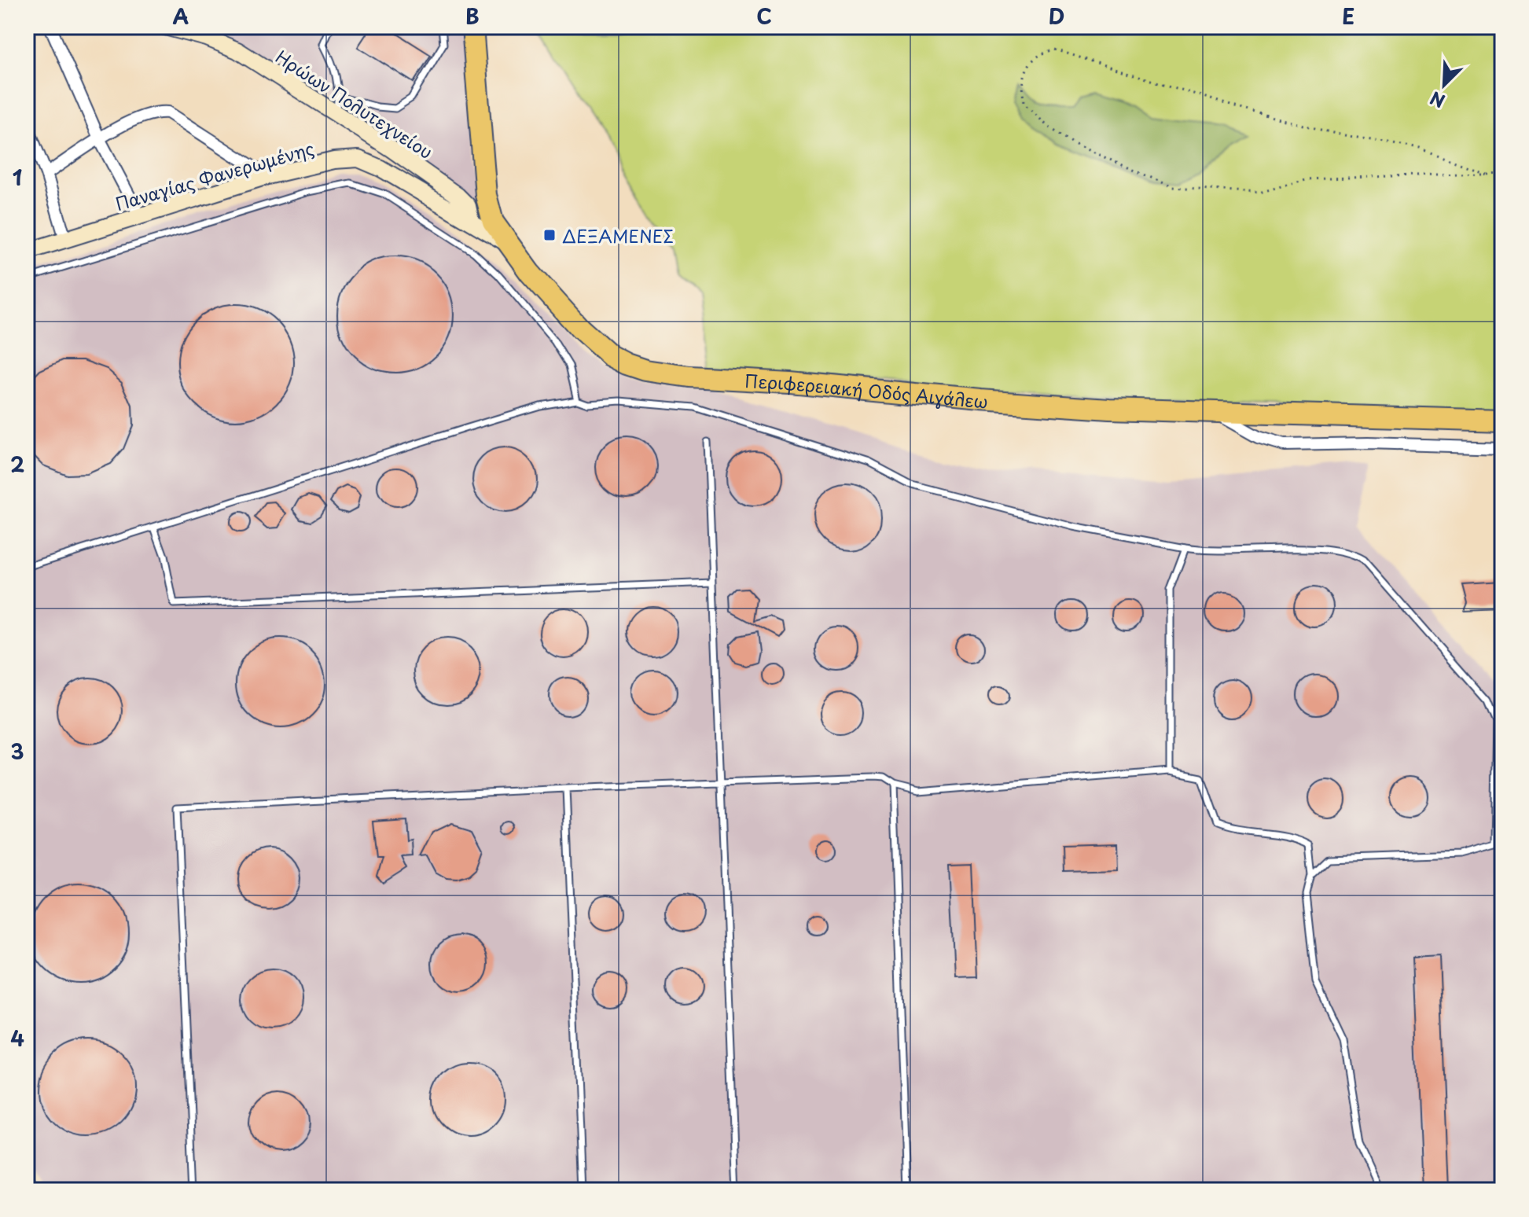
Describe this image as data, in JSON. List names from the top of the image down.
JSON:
{
  "streets": {
    "highway": ["Περιφερειακή Οδός Αιγάλεω"],
    "main road": ["Ηρώων Πολυτεχνείου", "Παναγίας Φανερωμένης"]
  },
  "crossings": [
    ["Ηρώων Πολυτεχνείου", "Παναγίας Φανερωμένης"],
    ["Παναγίας Φανερωμένης", "Περιφερειακή Οδός Αιγάλεω"]
  ],
  "places": {
    "transit": ["ΔΕΞΑΜΕΝΕΣ"]
  },
  "north": "bottom left",
  "grid": {
    "columns": [
      "A",
      "B",
      "C",
      "D",
      "E"
    ],
    "rows": [
      "1",
      "2",
      "3",
      "4"
    ]
  }
}
